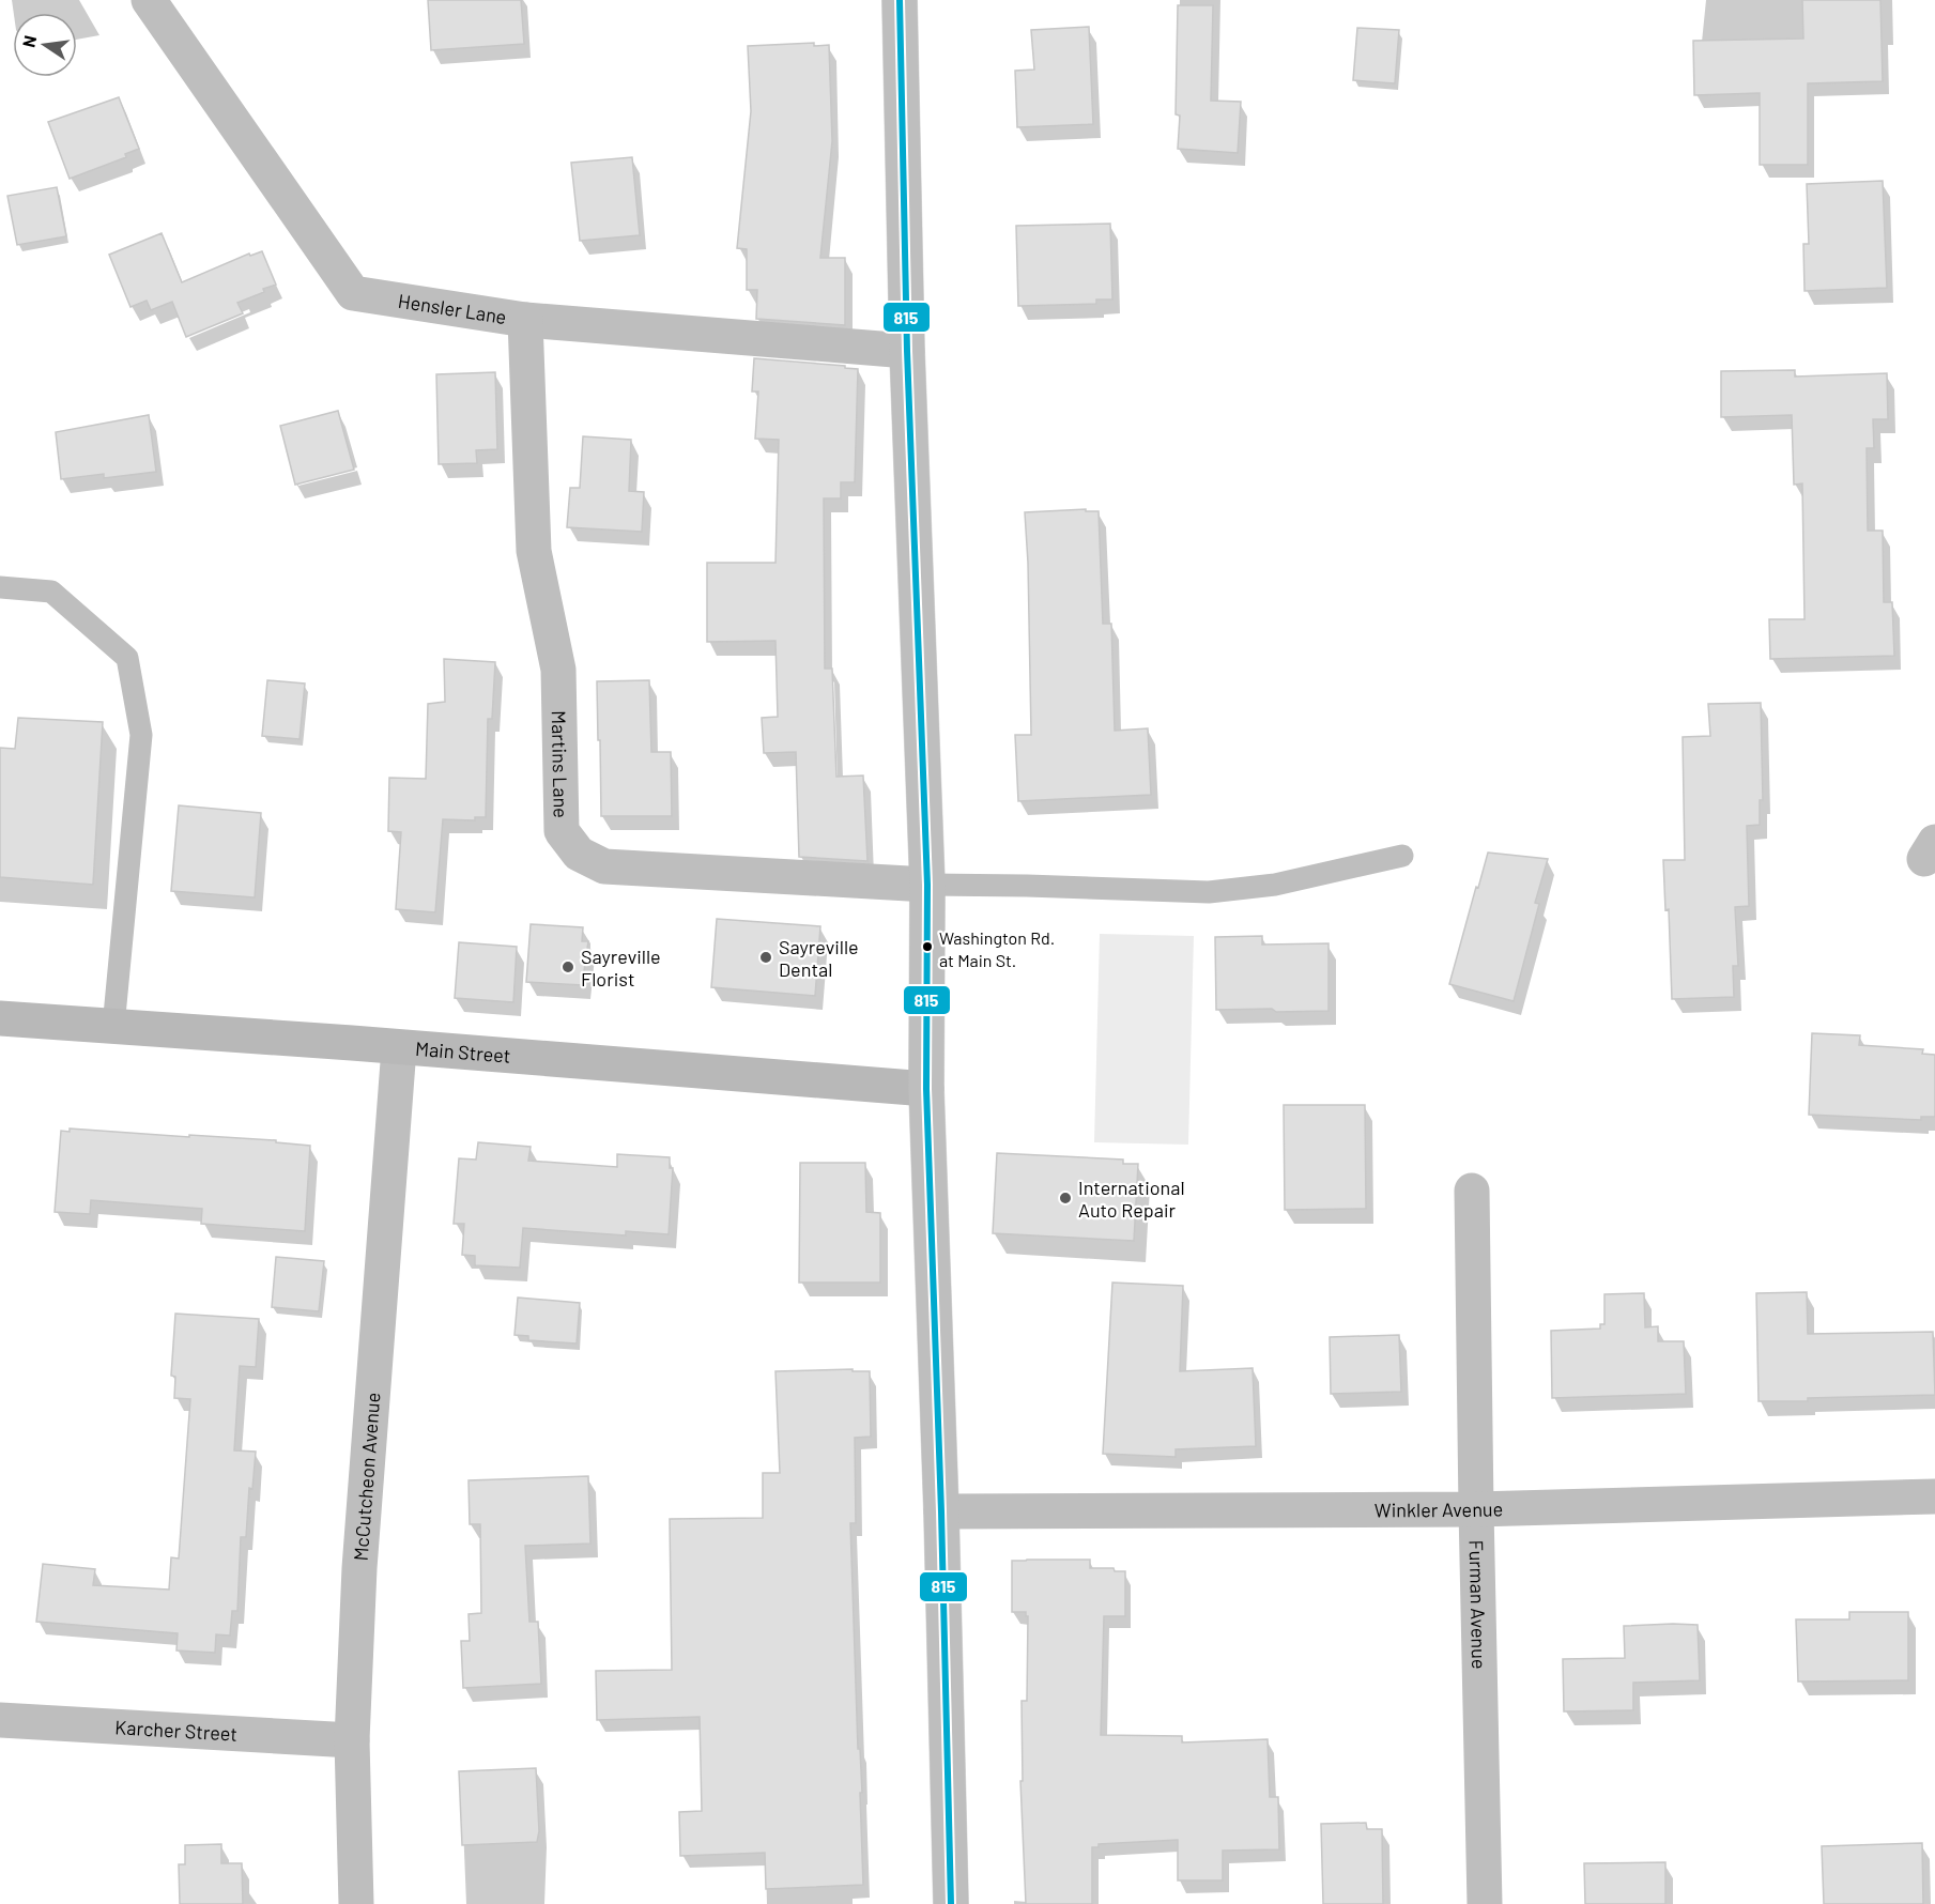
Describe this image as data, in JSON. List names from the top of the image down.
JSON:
{
  "streets": {
    "main road": ["Main Street"],
    "street": [
      "Hensler Lane",
      "Martins Lane",
      "McCutcheon Avenue",
      "Winkler Avenue",
      "Furman Avenue",
      "Karcher Street"
    ]
  },
  "crossings": [
    ["Hensler Lane", "Martins Lane"],
    ["Main Street", "McCutcheon Avenue"],
    ["McCutcheon Avenue", "Karcher Street"],
    ["Winkler Avenue", "Furman Avenue"]
  ],
  "places": [
    "Washington Rd. at Main St.",
    "Sayreville Dental",
    "Sayreville Florist",
    "International Auto Repair"
  ],
  "lines": ["transit line 815"],
  "north": "left"
}
